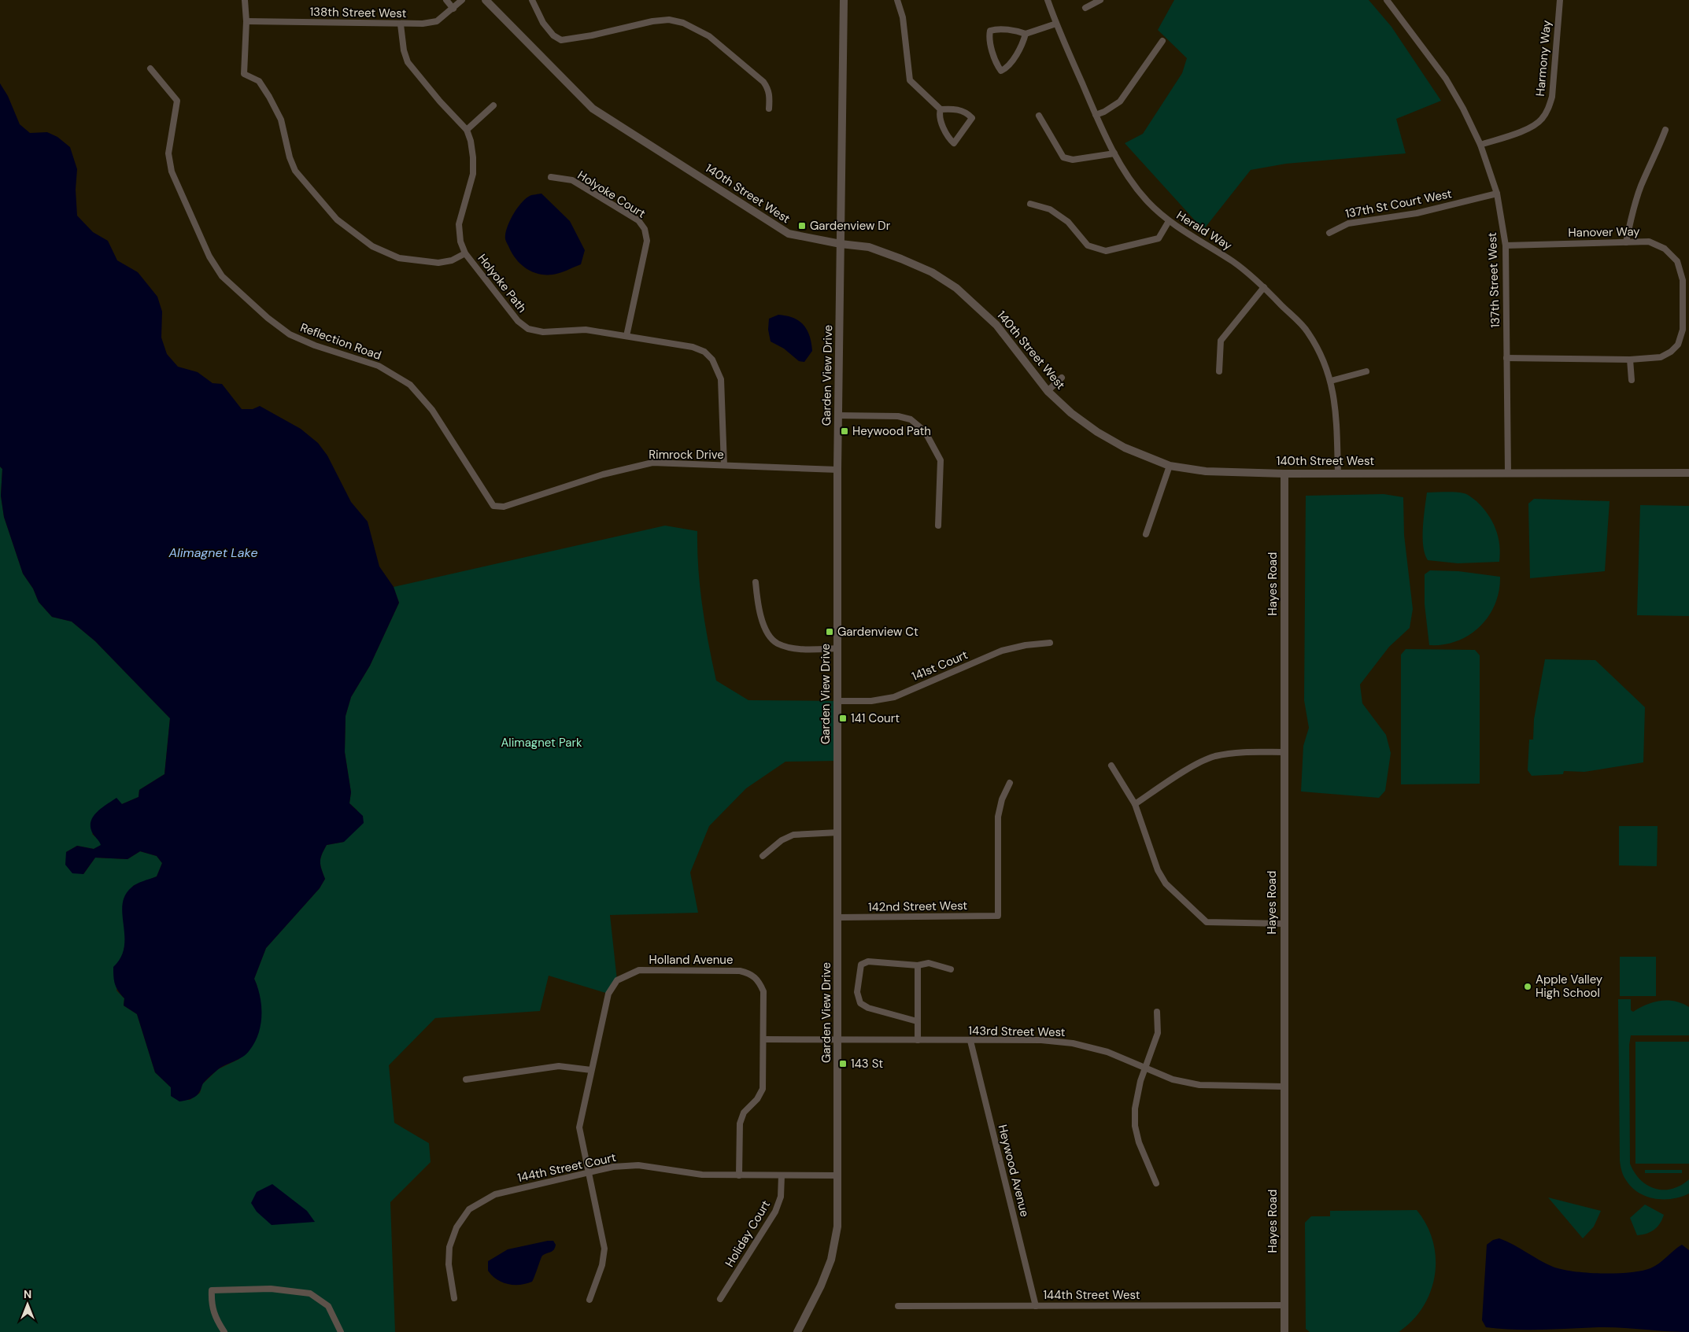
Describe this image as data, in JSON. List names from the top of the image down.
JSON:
{
  "streets": {
    "street": [
      "138th Street West",
      "Harmony Way",
      "140th Street West",
      "Holyoke Court",
      "137th St Court West",
      "Herald Way",
      "Hanover Way",
      "137th Street West",
      "Holyoke Path",
      "Reflection Road",
      "Garden View Drive",
      "Rimrock Drive",
      "Hayes Road",
      "141st Court",
      "142nd Street West",
      "Holland Avenue",
      "143rd Street West",
      "144th Street Court",
      "Heywood Avenue",
      "Holiday Court",
      "144th Street West"
    ]
  },
  "crossings": [
    ["138th Street West", "Holyoke Path"],
    ["Harmony Way", "137th Street West"],
    ["140th Street West", "Herald Way"],
    ["140th Street West", "137th Street West"],
    ["140th Street West", "Garden View Drive"],
    ["140th Street West", "Hayes Road"],
    ["Holyoke Court", "Holyoke Path"],
    ["137th St Court West", "137th Street West"],
    ["Hanover Way", "137th Street West"],
    ["Holyoke Path", "Rimrock Drive"],
    ["Reflection Road", "Rimrock Drive"],
    ["Garden View Drive", "Rimrock Drive"],
    ["Garden View Drive", "141st Court"],
    ["Garden View Drive", "142nd Street West"],
    ["Garden View Drive", "143rd Street West"],
    ["Garden View Drive", "144th Street Court"],
    ["Hayes Road", "143rd Street West"],
    ["Hayes Road", "144th Street West"],
    ["Holland Avenue", "143rd Street West"],
    ["Holland Avenue", "144th Street Court"],
    ["143rd Street West", "Heywood Avenue"],
    ["144th Street Court", "Holiday Court"],
    ["Heywood Avenue", "144th Street West"]
  ],
  "water": ["Alimagnet Lake"],
  "parks": ["Alimagnet Park"],
  "places": {
    "transit": [
      "Gardenview Dr",
      "Heywood Path",
      "Gardenview Ct",
      "141 Court",
      "143 St"
    ],
    "other": ["Apple Valley High School"]
  },
  "north": "top"
}
